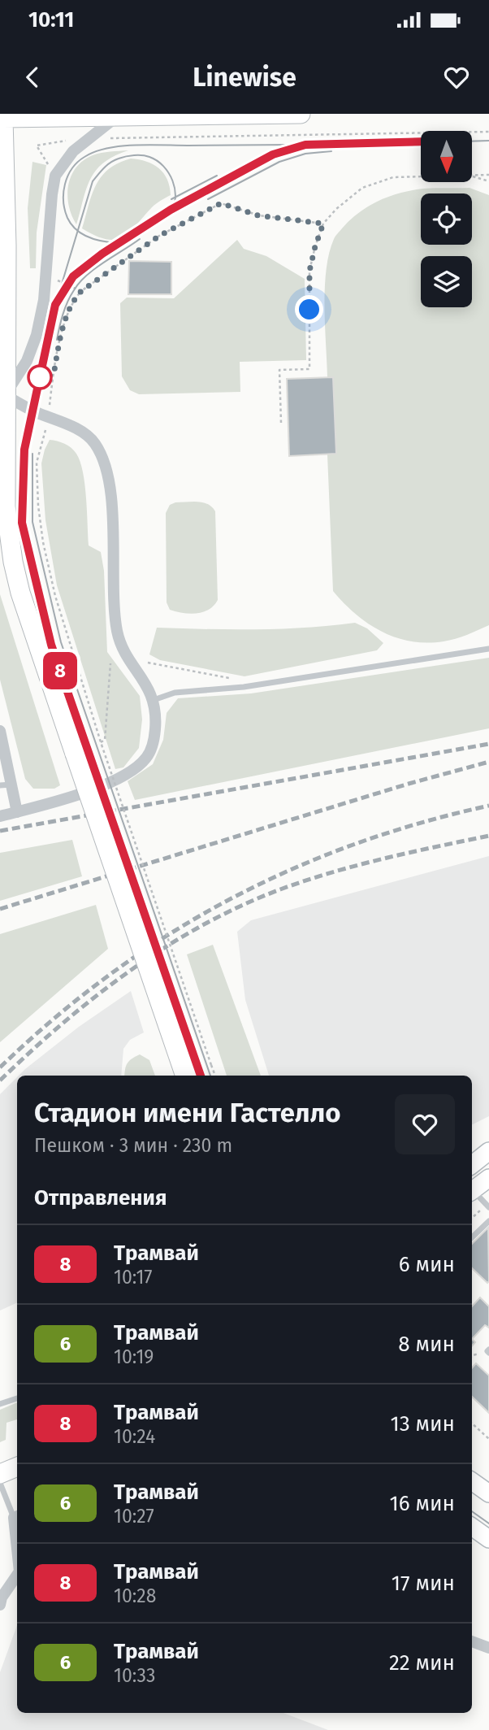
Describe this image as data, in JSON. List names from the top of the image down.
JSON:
{
  "lines": ["tram line 8"],
  "north": "bottom",
  "page": {
    "status": "10:11",
    "header": "Linewise",
    "on_map": "8",
    "heading": [
      ["Стадион имени Гастелло", "Пешком · 3 мин · 230 m"],
      "Отправления"
    ],
    "list": [
      {
        "mark": "8",
        "name": "Трамвай",
        "note": "10:17",
        "value": "6 мин"
      },
      {
        "mark": "6",
        "name": "Трамвай",
        "note": "10:19",
        "value": "8 мин"
      },
      {
        "mark": "8",
        "name": "Трамвай",
        "note": "10:24",
        "value": "13 мин"
      },
      {
        "mark": "6",
        "name": "Трамвай",
        "note": "10:27",
        "value": "16 мин"
      },
      {
        "mark": "8",
        "name": "Трамвай",
        "note": "10:28",
        "value": "17 мин"
      },
      {
        "mark": "6",
        "name": "Трамвай",
        "note": "10:33",
        "value": "22 мин"
      }
    ]
  }
}
